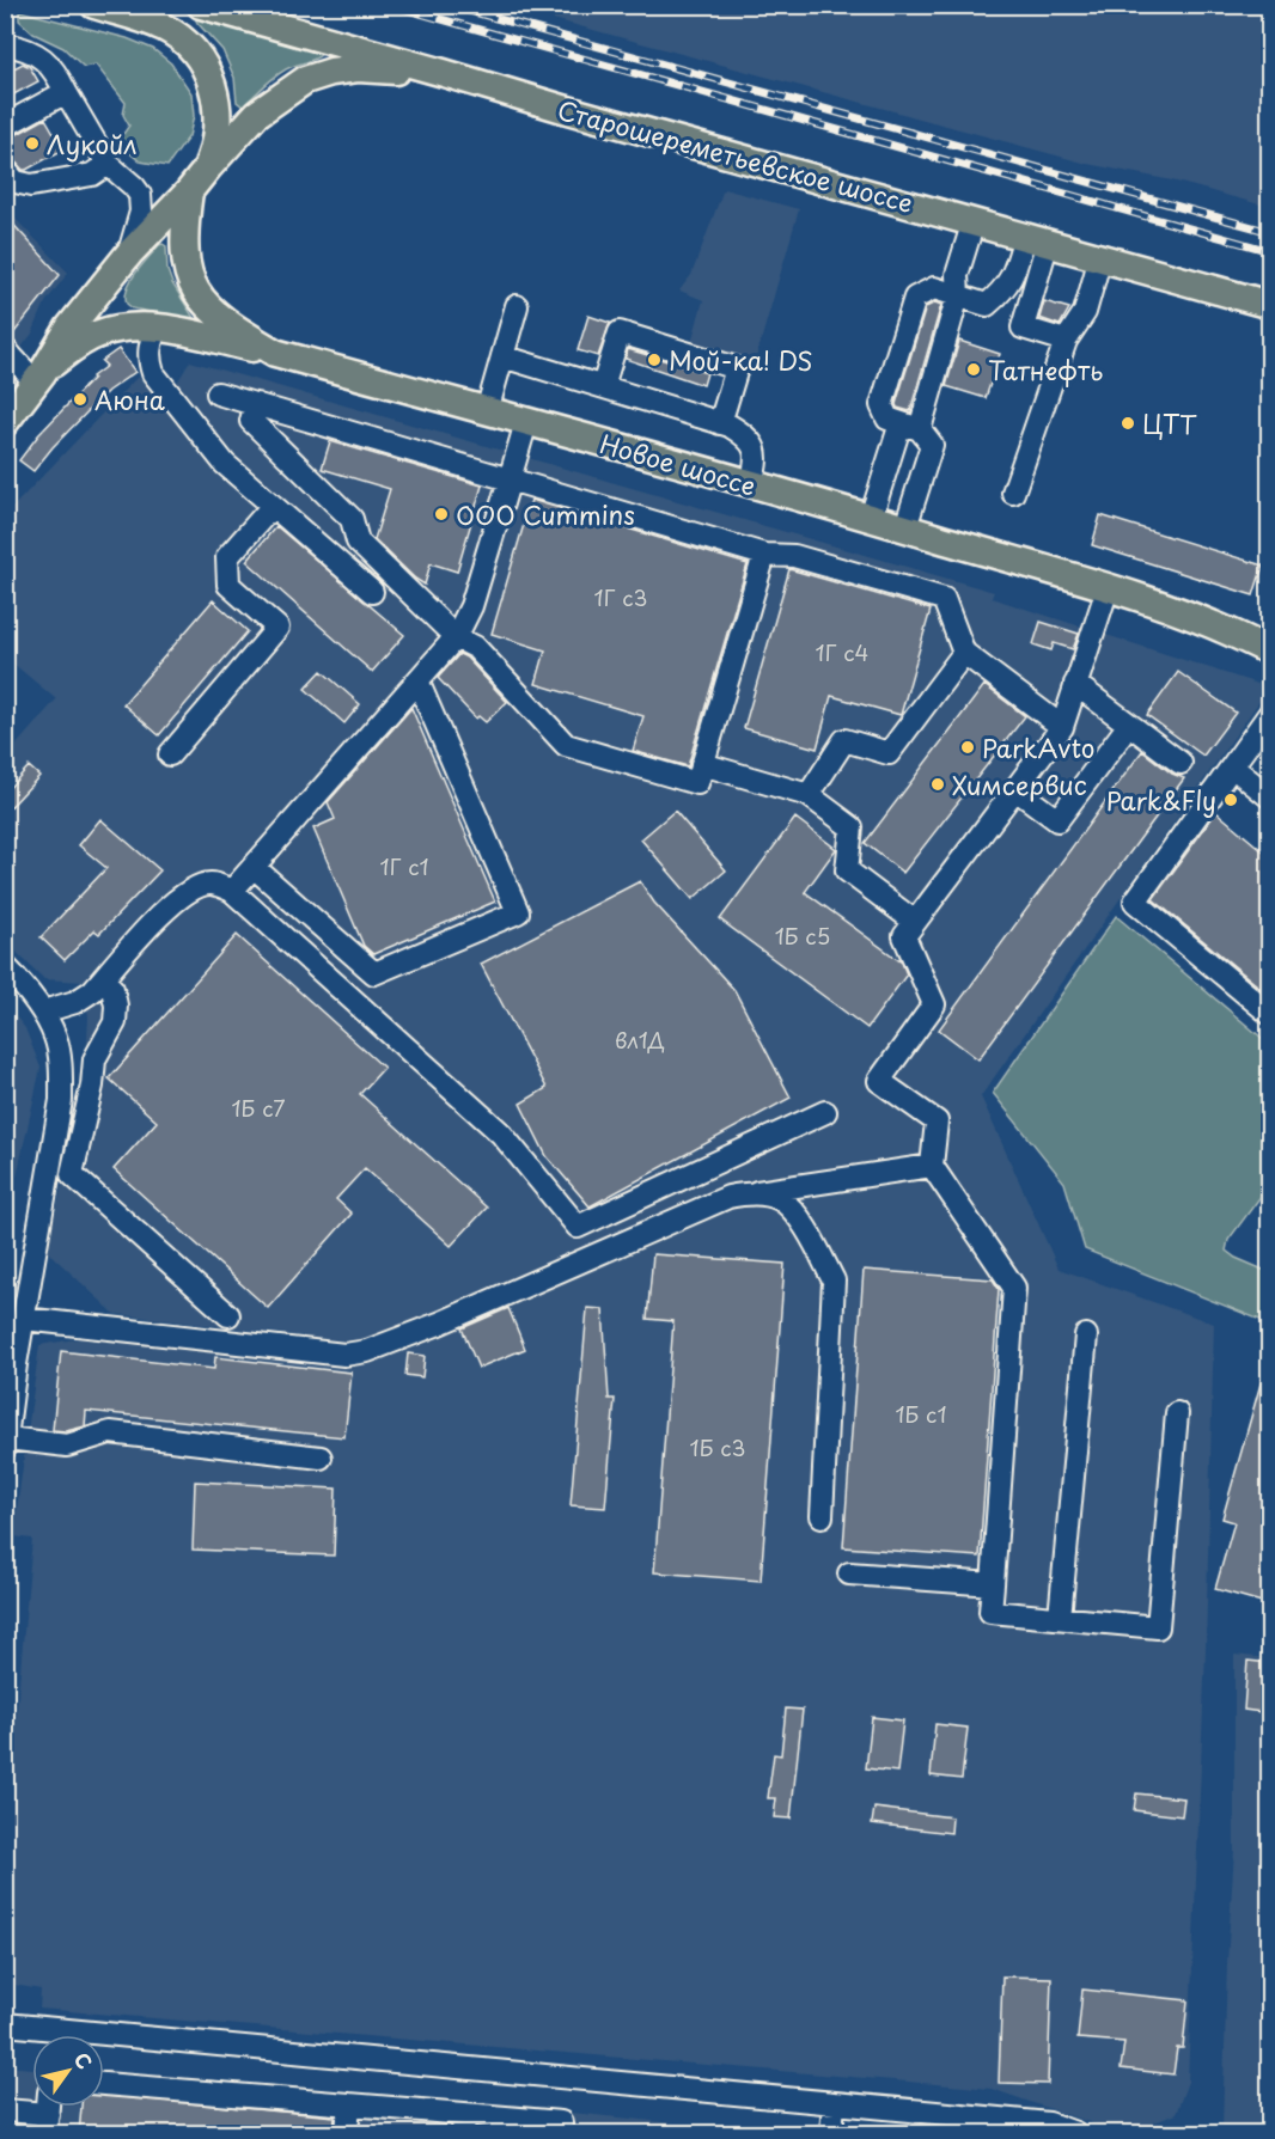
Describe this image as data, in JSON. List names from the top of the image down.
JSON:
{
  "streets": {
    "main road": ["Старошереметьевское шоссе", "Новое шоссе"]
  },
  "places": [
    "Лукойл",
    "Мой-ка! DS",
    "Татнефть",
    "Аюна",
    "ЦТТ",
    "OOO Cummins",
    "ParkAvto",
    "Химсервис",
    "Park&Fly"
  ],
  "house_numbers": [
    "1Г с3",
    "1Г с4",
    "1Г с1",
    "1Б с5",
    "вл1Д",
    "1Б с7",
    "1Б с1",
    "1Б с3"
  ],
  "north": "top right"
}
